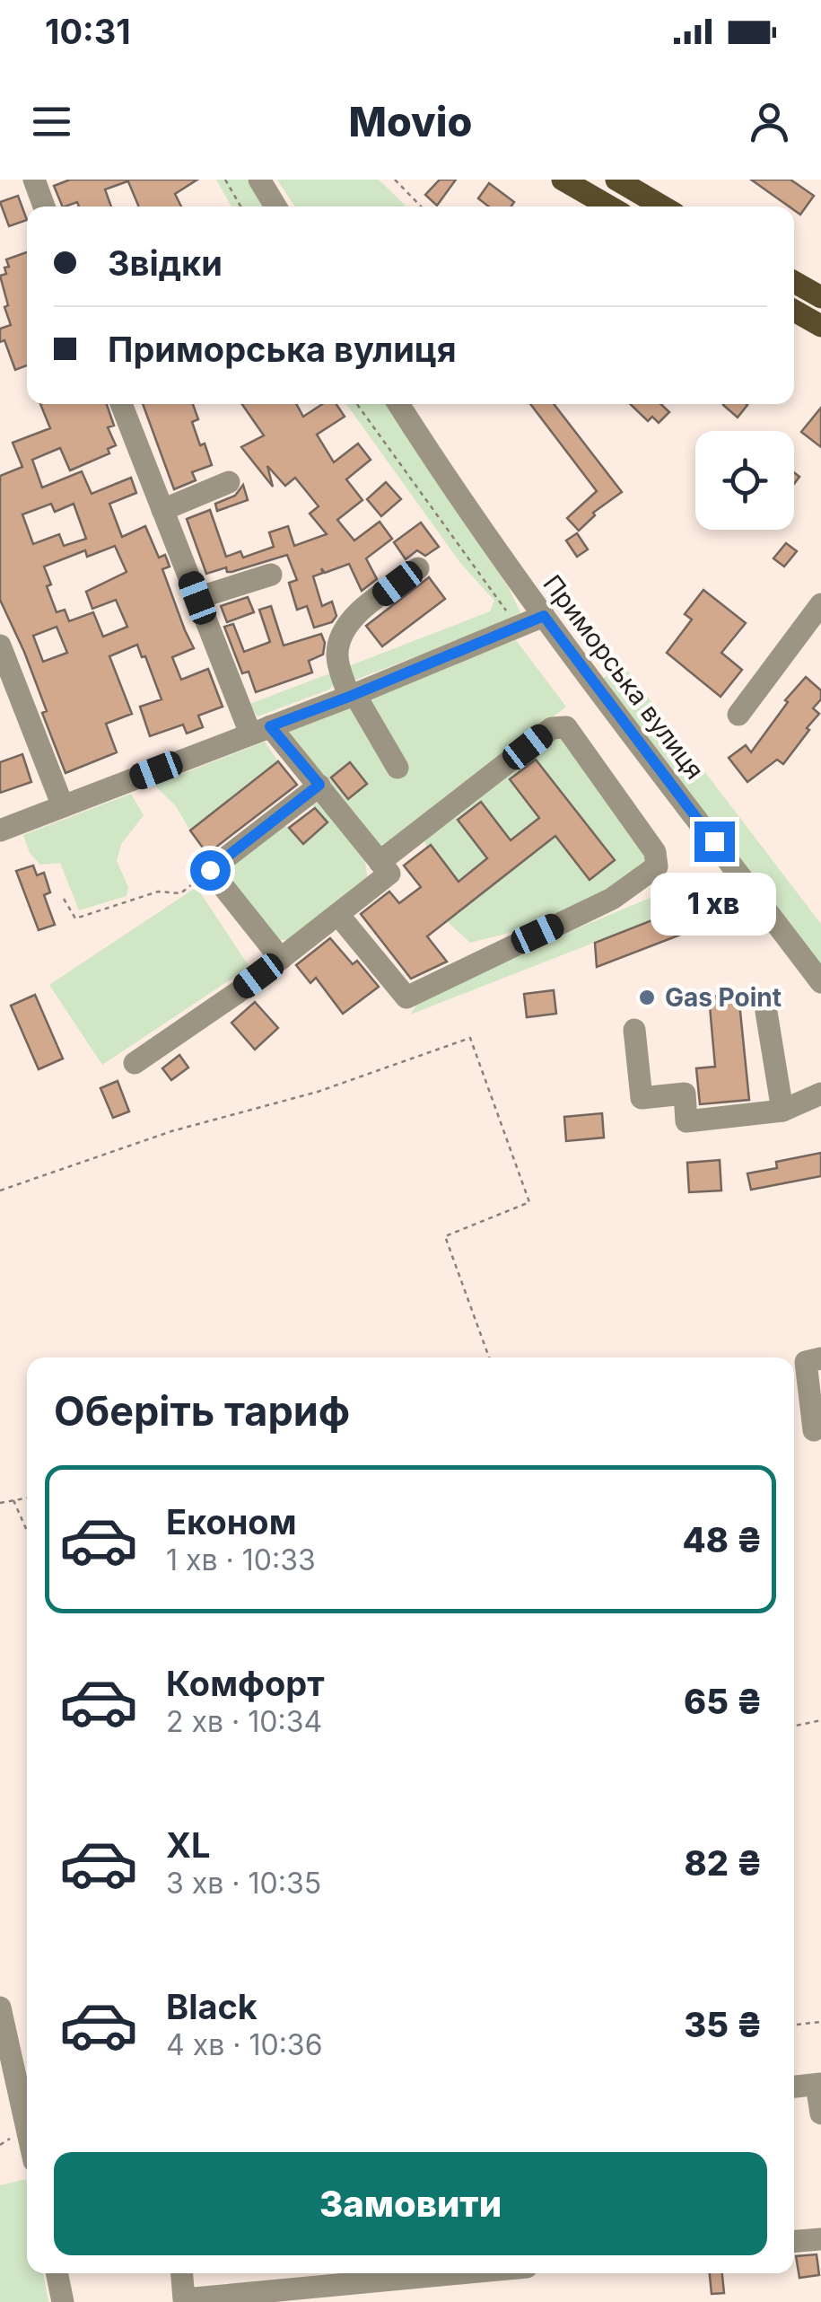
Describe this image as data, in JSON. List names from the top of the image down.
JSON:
{
  "streets": {
    "street": ["Приморська вулиця"]
  },
  "places": ["Gas Point"],
  "page": {
    "status": "10:31",
    "header": "Movio",
    "banner": ["Звідки", "Приморська вулиця"],
    "bubble": "1 хв",
    "heading": "Оберіть тариф",
    "list": [
      {
        "name": "Економ",
        "note": "1 хв · 10:33",
        "value": "48 ₴"
      },
      {
        "name": "Комфорт",
        "note": "2 хв · 10:34",
        "value": "65 ₴"
      },
      {
        "name": "XL",
        "note": "3 хв · 10:35",
        "value": "82 ₴"
      },
      {
        "name": "Black",
        "note": "4 хв · 10:36",
        "value": "35 ₴"
      }
    ],
    "buttons": "Замовити"
  }
}
